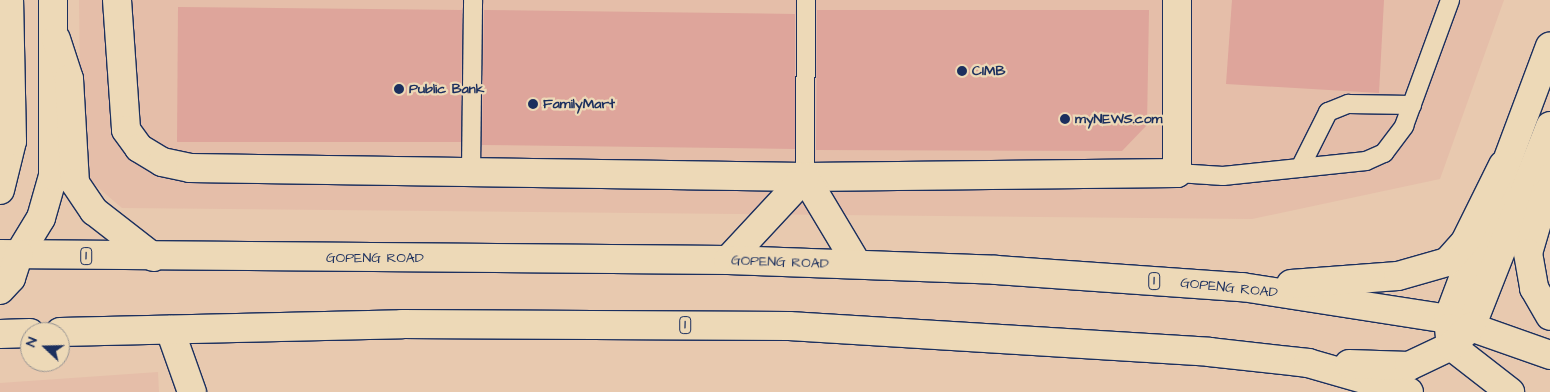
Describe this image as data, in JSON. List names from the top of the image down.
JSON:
{
  "streets": {
    "main road": ["1", "GOPENG ROAD"]
  },
  "places": [
    "CIMB",
    "Public Bank",
    "FamilyMart",
    "myNEWS.com"
  ],
  "north": "left"
}
